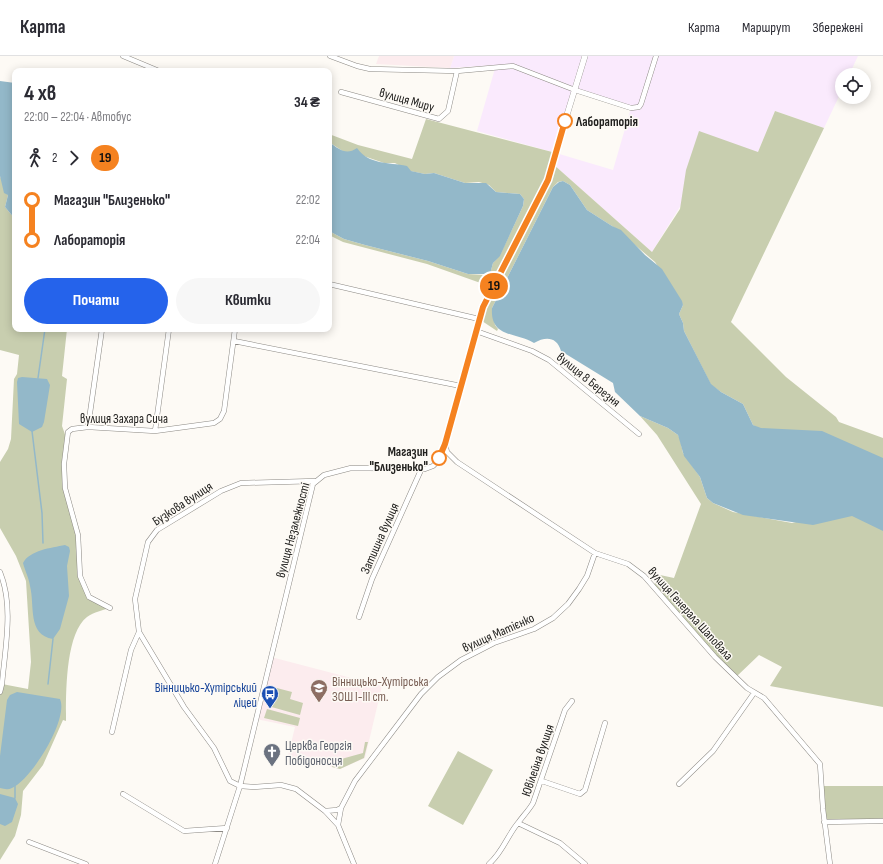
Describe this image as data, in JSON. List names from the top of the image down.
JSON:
{
  "streets": {
    "street": [
      "вулиця Миру",
      "вулиця 8 Березня",
      "вулиця Захара Сича",
      "Бузкова вулиця",
      "вулиця Незалежності",
      "Затишна вулиця",
      "вулиця Генерала Шаповала",
      "вулиця Матієнко",
      "Ювілейна вулиця"
    ]
  },
  "crossings": [
    ["Бузкова вулиця", "вулиця Незалежності"],
    ["вулиця Незалежності", "Затишна вулиця"],
    ["вулиця Генерала Шаповала", "вулиця Матієнко"]
  ],
  "places": {
    "other": ["Лабораторія", "Магазин \"Близенько\""],
    "school or university": ["Вінницько-Хутірська ЗОШ І-ІІІ ст."],
    "bus stop": ["Вінницько-Хутірський ліцей"],
    "church": ["Церква Георгія Побідоносця"]
  },
  "lines": ["bus line 19"],
  "page": {
    "header": "Карта",
    "nav": ["Карта", "Маршрут", "Збережені"],
    "on_map": "19",
    "heading": ["4 хв", "22:00 – 22:04 · Автобус", "34 ₴"],
    "legs": ["2", "19"],
    "list": [
      {
        "name": "Магазин \"Близенько\"",
        "value": "22:02"
      },
      {
        "name": "Лабораторія",
        "value": "22:04"
      }
    ],
    "buttons": ["Почати", "Квитки"]
  }
}
